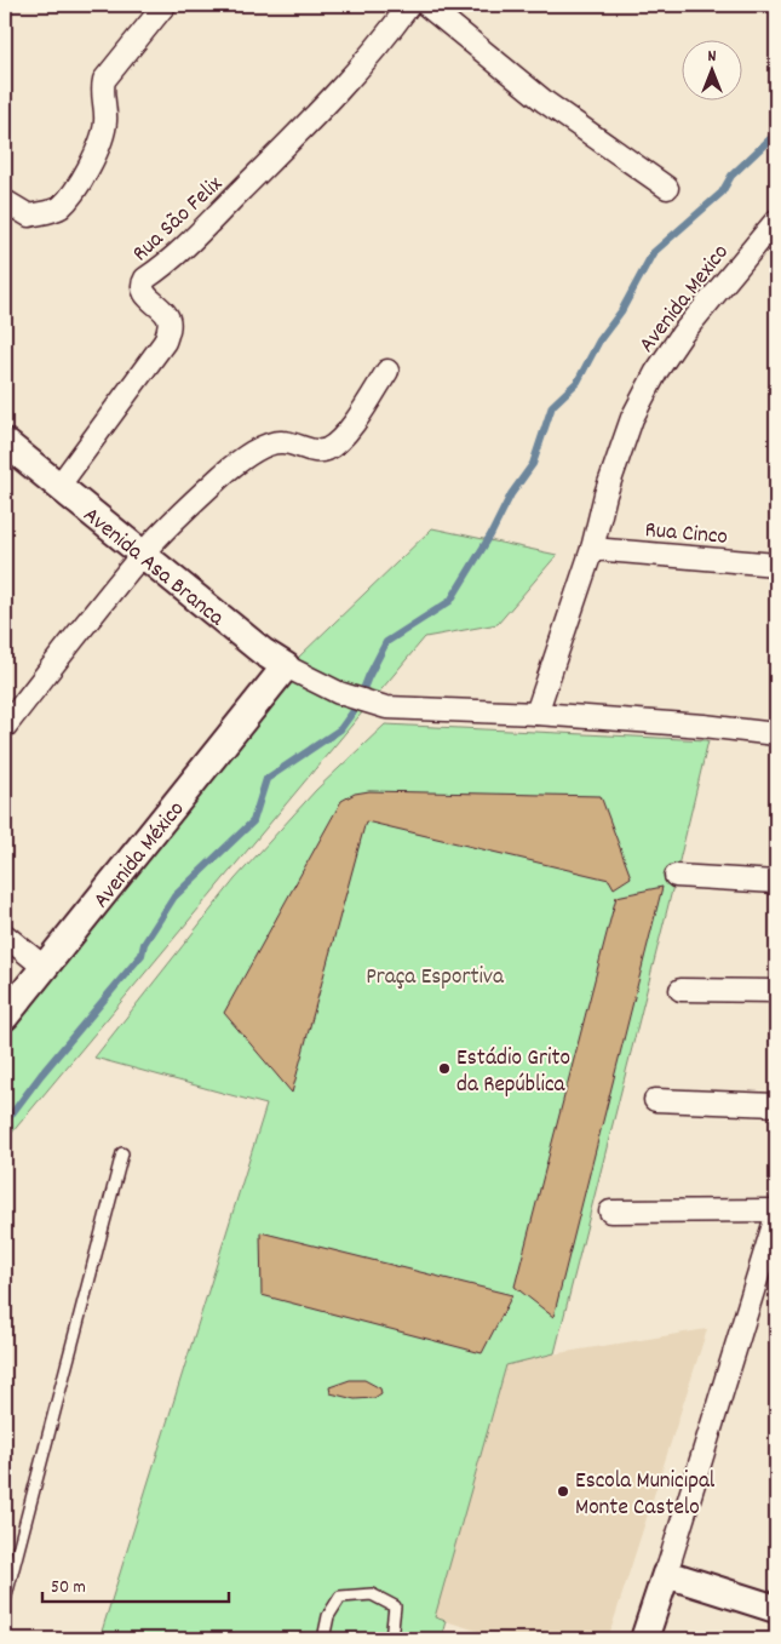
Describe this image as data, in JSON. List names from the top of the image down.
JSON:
{
  "streets": {
    "street": [
      "Rua São Felix",
      "Avenida Mexico",
      "Rua Cinco",
      "Avenida Asa Branca",
      "Avenida México"
    ]
  },
  "crossings": [
    ["Rua São Felix", "Avenida Asa Branca"],
    ["Avenida Mexico", "Rua Cinco"],
    ["Avenida Asa Branca", "Avenida México"]
  ],
  "parks": ["Praça Esportiva"],
  "places": ["Estádio Grito da República", "Escola Municipal Monte Castelo"],
  "scale_bar": "50 m",
  "north": "top"
}
